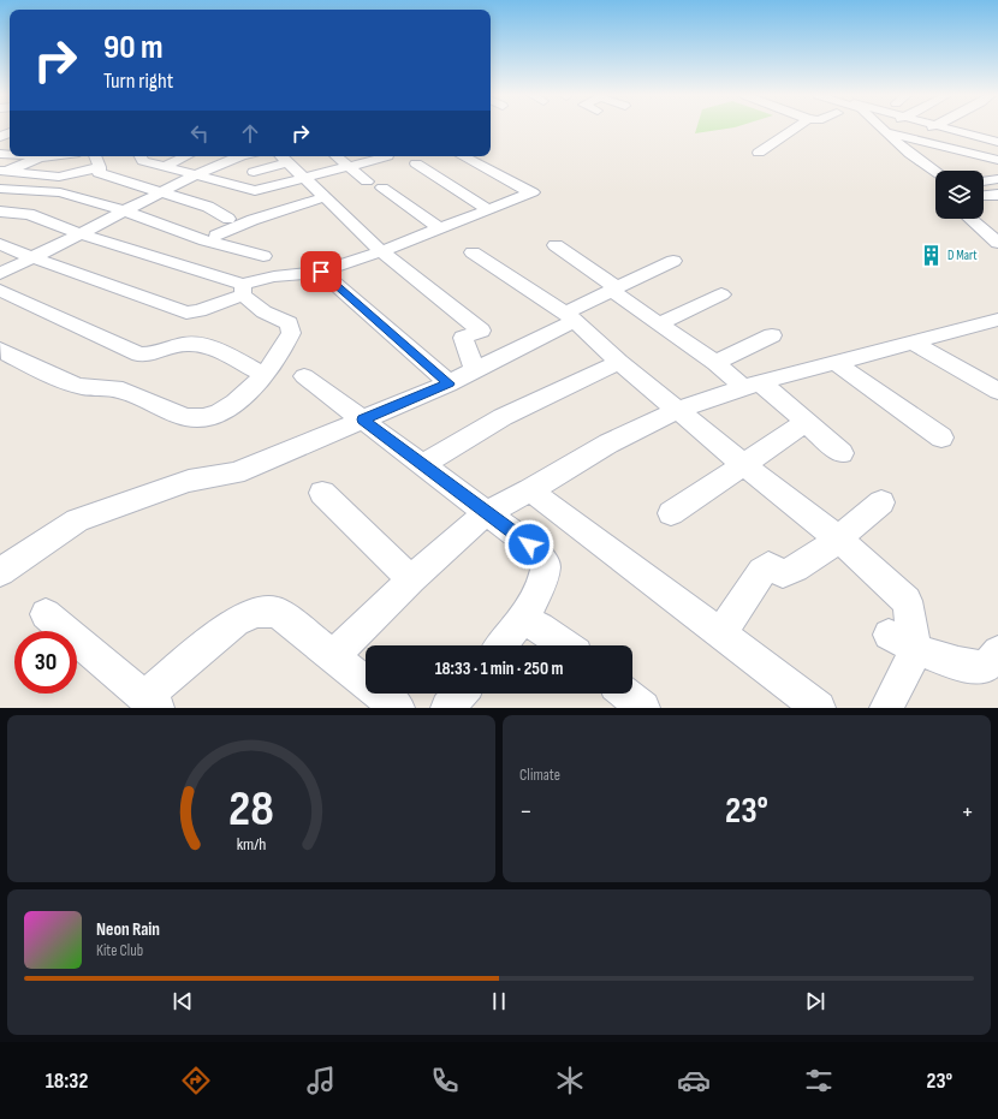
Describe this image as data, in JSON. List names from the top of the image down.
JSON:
{
  "places": {
    "building": ["D Mart"]
  },
  "page": {
    "turn": ["90 m", "Turn right"],
    "limit": "30",
    "trip": "18:33 · 1 min · 250 m",
    "tile": "Climate",
    "heat": ["−", "23°", "+"],
    "song": ["Neon Rain", "Kite Club"],
    "tabs": ["18:32", "23°"],
    "gauge": ["28", "km/h"]
  }
}
